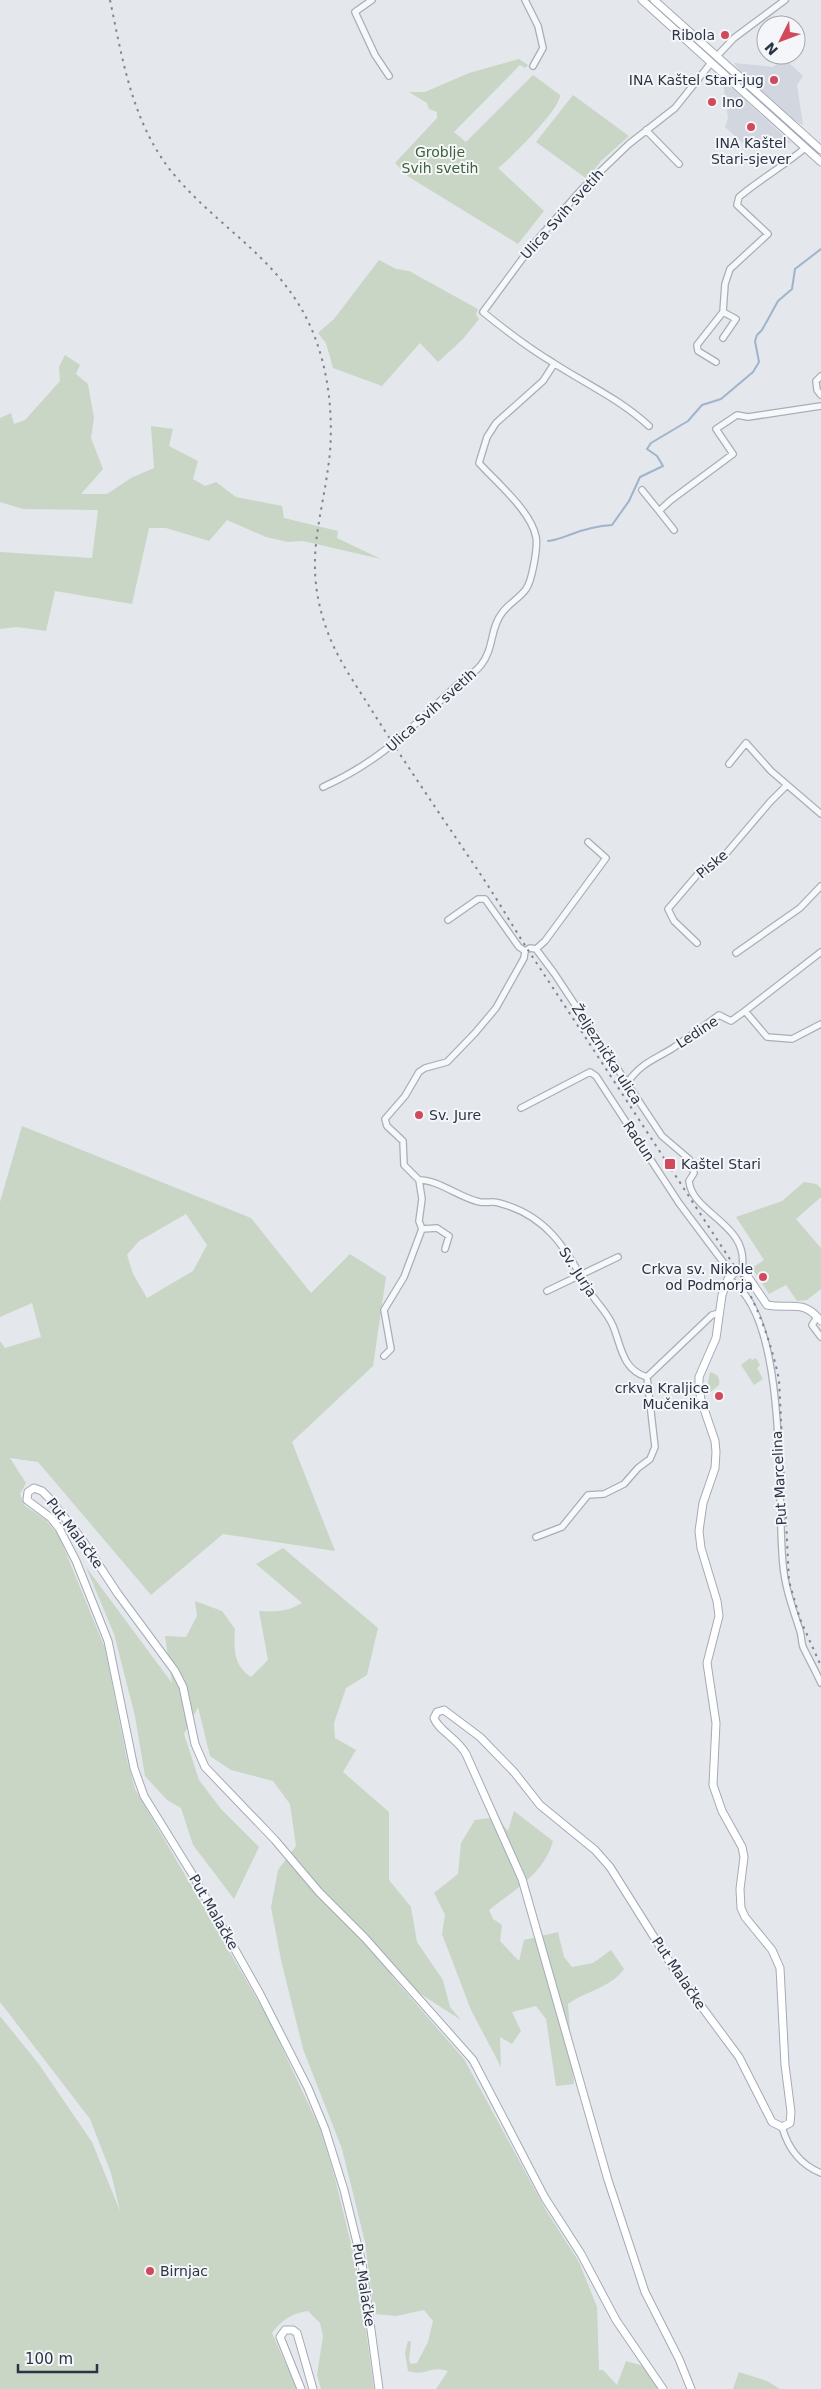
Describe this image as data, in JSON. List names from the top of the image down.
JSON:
{
  "streets": {
    "main road": ["Put Malačke"],
    "street": [
      "Ulica Svih svetih",
      "Piske",
      "Ledine",
      "Željeznička ulica",
      "Radun",
      "Sv. Jurja",
      "Put Marcelina"
    ]
  },
  "crossings": [
    ["Ledine", "Željeznička ulica"],
    ["Radun", "Put Marcelina"]
  ],
  "parks": ["Groblje Svih svetih"],
  "places": {
    "other": [
      "Ribola",
      "INA Kaštel Stari-jug",
      "Ino",
      "INA Kaštel Stari-sjever",
      "Sv. Jure",
      "Crkva sv. Nikole od Podmorja",
      "crkva Kraljice Mučenika",
      "Birnjac"
    ],
    "transit": ["Kaštel Stari"]
  },
  "scale_bar": "100 m",
  "north": "bottom left"
}
